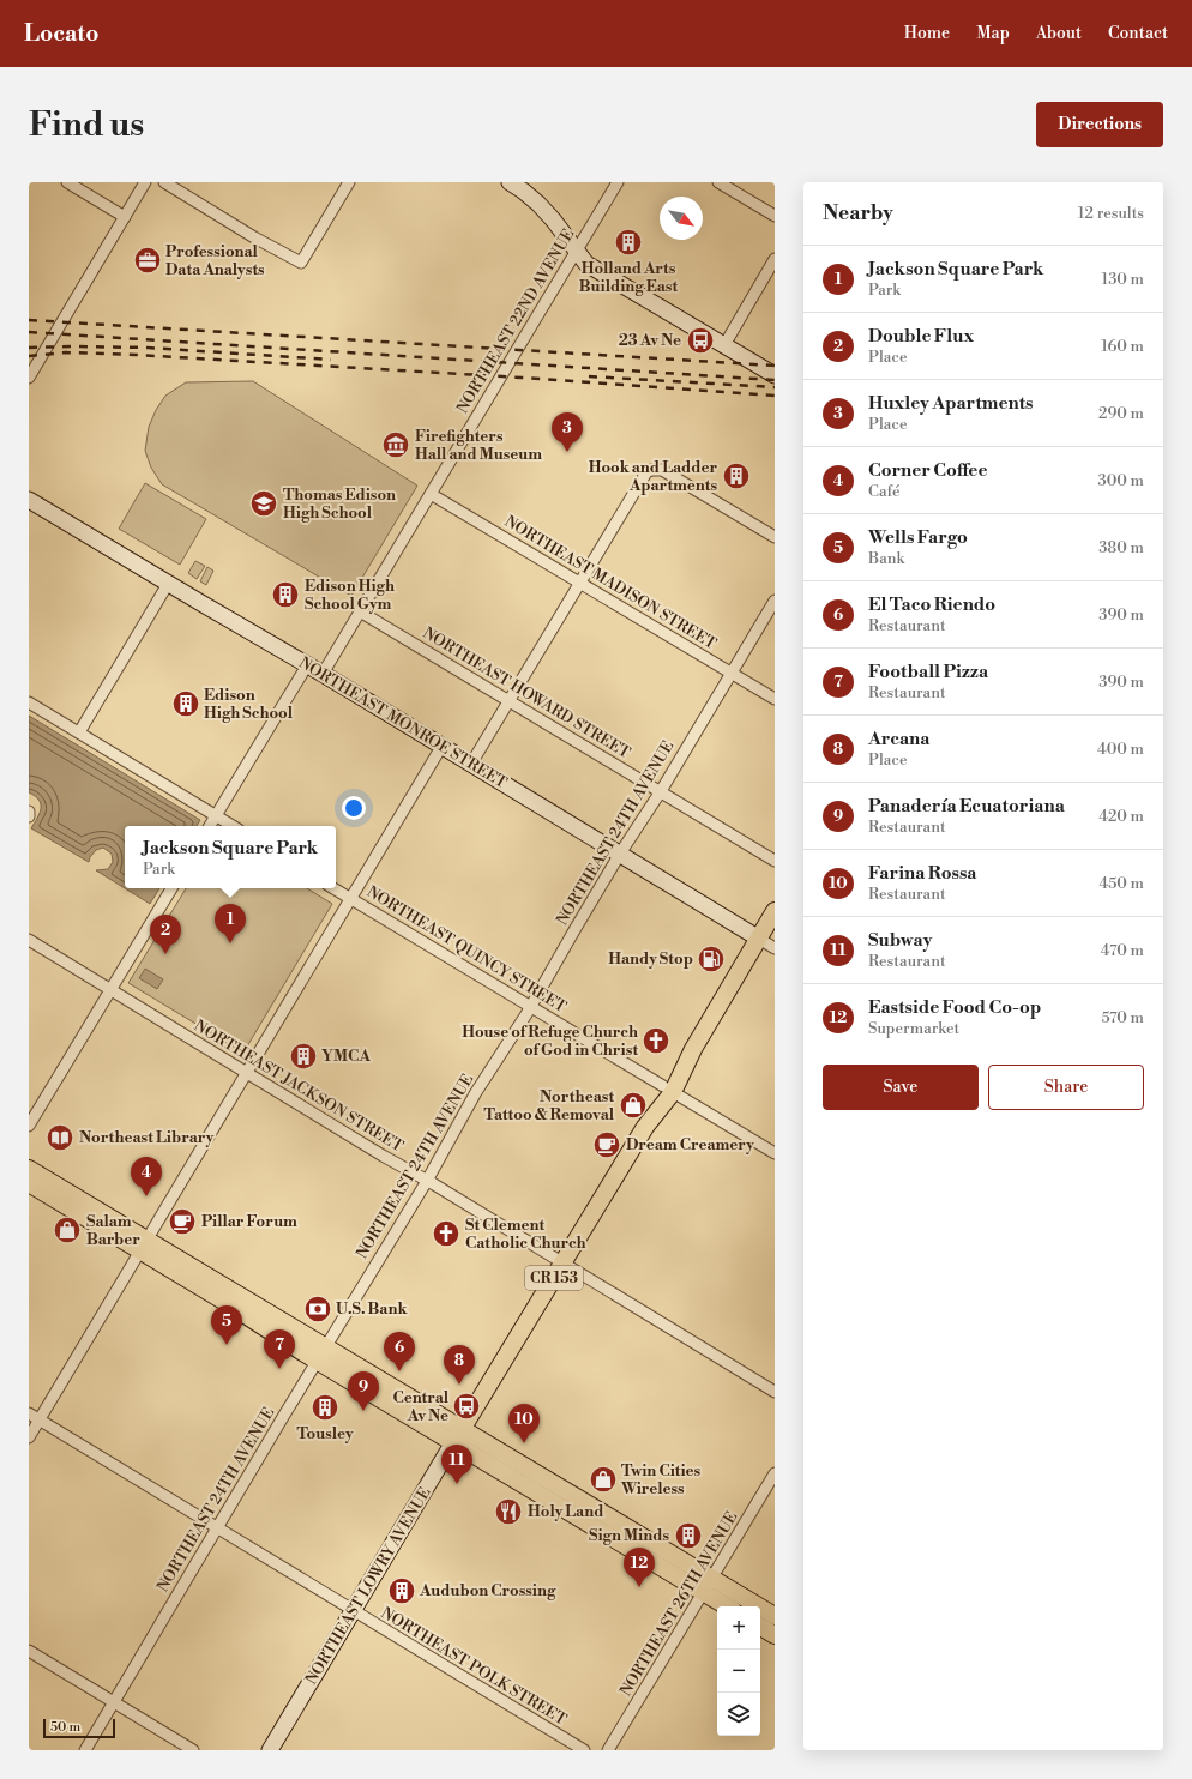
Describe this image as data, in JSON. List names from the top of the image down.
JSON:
{
  "streets": {
    "main road": ["CR 153", "NORTHEAST LOWRY AVENUE"],
    "street": [
      "NORTHEAST 22ND AVENUE",
      "NORTHEAST MADISON STREET",
      "NORTHEAST HOWARD STREET",
      "NORTHEAST MONROE STREET",
      "NORTHEAST 24TH AVENUE",
      "NORTHEAST QUINCY STREET",
      "NORTHEAST JACKSON STREET",
      "NORTHEAST 26TH AVENUE",
      "NORTHEAST POLK STREET"
    ]
  },
  "crossings": [
    ["NORTHEAST 22ND AVENUE", "NORTHEAST MADISON STREET"],
    ["NORTHEAST 22ND AVENUE", "NORTHEAST HOWARD STREET"],
    ["NORTHEAST 22ND AVENUE", "NORTHEAST MONROE STREET"],
    ["NORTHEAST MADISON STREET", "NORTHEAST 24TH AVENUE"],
    ["NORTHEAST HOWARD STREET", "NORTHEAST 24TH AVENUE"],
    ["NORTHEAST MONROE STREET", "NORTHEAST 24TH AVENUE"],
    ["NORTHEAST MONROE STREET", "NORTHEAST LOWRY AVENUE"],
    ["NORTHEAST 24TH AVENUE", "NORTHEAST QUINCY STREET"],
    ["NORTHEAST 24TH AVENUE", "NORTHEAST JACKSON STREET"],
    ["NORTHEAST 24TH AVENUE", "NORTHEAST POLK STREET"],
    ["NORTHEAST QUINCY STREET", "NORTHEAST LOWRY AVENUE"],
    ["NORTHEAST JACKSON STREET", "NORTHEAST LOWRY AVENUE"],
    ["NORTHEAST LOWRY AVENUE", "NORTHEAST POLK STREET"]
  ],
  "places": {
    "building": [
      "Holland Arts Building East",
      "Hook and Ladder Apartments",
      "Edison High School Gym",
      "Edison High School",
      "YMCA",
      "Tousley",
      "Sign Minds",
      "Audubon Crossing"
    ],
    "office": ["Professional Data Analysts"],
    "bus stop": ["23 Av Ne", "Central Av Ne"],
    "museum": ["Firefighters Hall and Museum"],
    "school or university": ["Thomas Edison High School"],
    "fuel station": ["Handy Stop"],
    "church": ["House of Refuge Church of God in Christ", "St Clement Catholic Church"],
    "shop": ["Northeast Tattoo & Removal", "Salam Barber", "Twin Cities Wireless"],
    "library": ["Northeast Library"],
    "cafe": ["Dream Creamery", "Pillar Forum"],
    "bank": ["U.S. Bank"],
    "restaurant": ["Holy Land"]
  },
  "scale_bar": "50 m",
  "north": "bottom right",
  "page": {
    "header": "Locato",
    "nav": [
      "Home",
      "Map",
      "About",
      "Contact"
    ],
    "buttons": [
      "Directions",
      ["Save", "Share"]
    ],
    "title": "Find us",
    "heading": ["Nearby", "12 results"],
    "list": [
      {
        "mark": "1",
        "name": "Jackson Square Park",
        "note": "Park",
        "value": "130 m"
      },
      {
        "mark": "2",
        "name": "Double Flux",
        "note": "Place",
        "value": "160 m"
      },
      {
        "mark": "3",
        "name": "Huxley Apartments",
        "note": "Place",
        "value": "290 m"
      },
      {
        "mark": "4",
        "name": "Corner Coffee",
        "note": "Café",
        "value": "300 m"
      },
      {
        "mark": "5",
        "name": "Wells Fargo",
        "note": "Bank",
        "value": "380 m"
      },
      {
        "mark": "6",
        "name": "El Taco Riendo",
        "note": "Restaurant",
        "value": "390 m"
      },
      {
        "mark": "7",
        "name": "Football Pizza",
        "note": "Restaurant",
        "value": "390 m"
      },
      {
        "mark": "8",
        "name": "Arcana",
        "note": "Place",
        "value": "400 m"
      },
      {
        "mark": "9",
        "name": "Panadería Ecuatoriana",
        "note": "Restaurant",
        "value": "420 m"
      },
      {
        "mark": "10",
        "name": "Farina Rossa",
        "note": "Restaurant",
        "value": "450 m"
      },
      {
        "mark": "11",
        "name": "Subway",
        "note": "Restaurant",
        "value": "470 m"
      },
      {
        "mark": "12",
        "name": "Eastside Food Co-op",
        "note": "Supermarket",
        "value": "570 m"
      }
    ],
    "pins": [
      "3",
      "1",
      "2",
      "4",
      "5",
      "7",
      "6",
      "8",
      "9",
      "10",
      "11",
      "12"
    ],
    "popup": ["Jackson Square Park", "Park"],
    "map_buttons": ["+", "−"],
    "scale": "50 m"
  }
}
